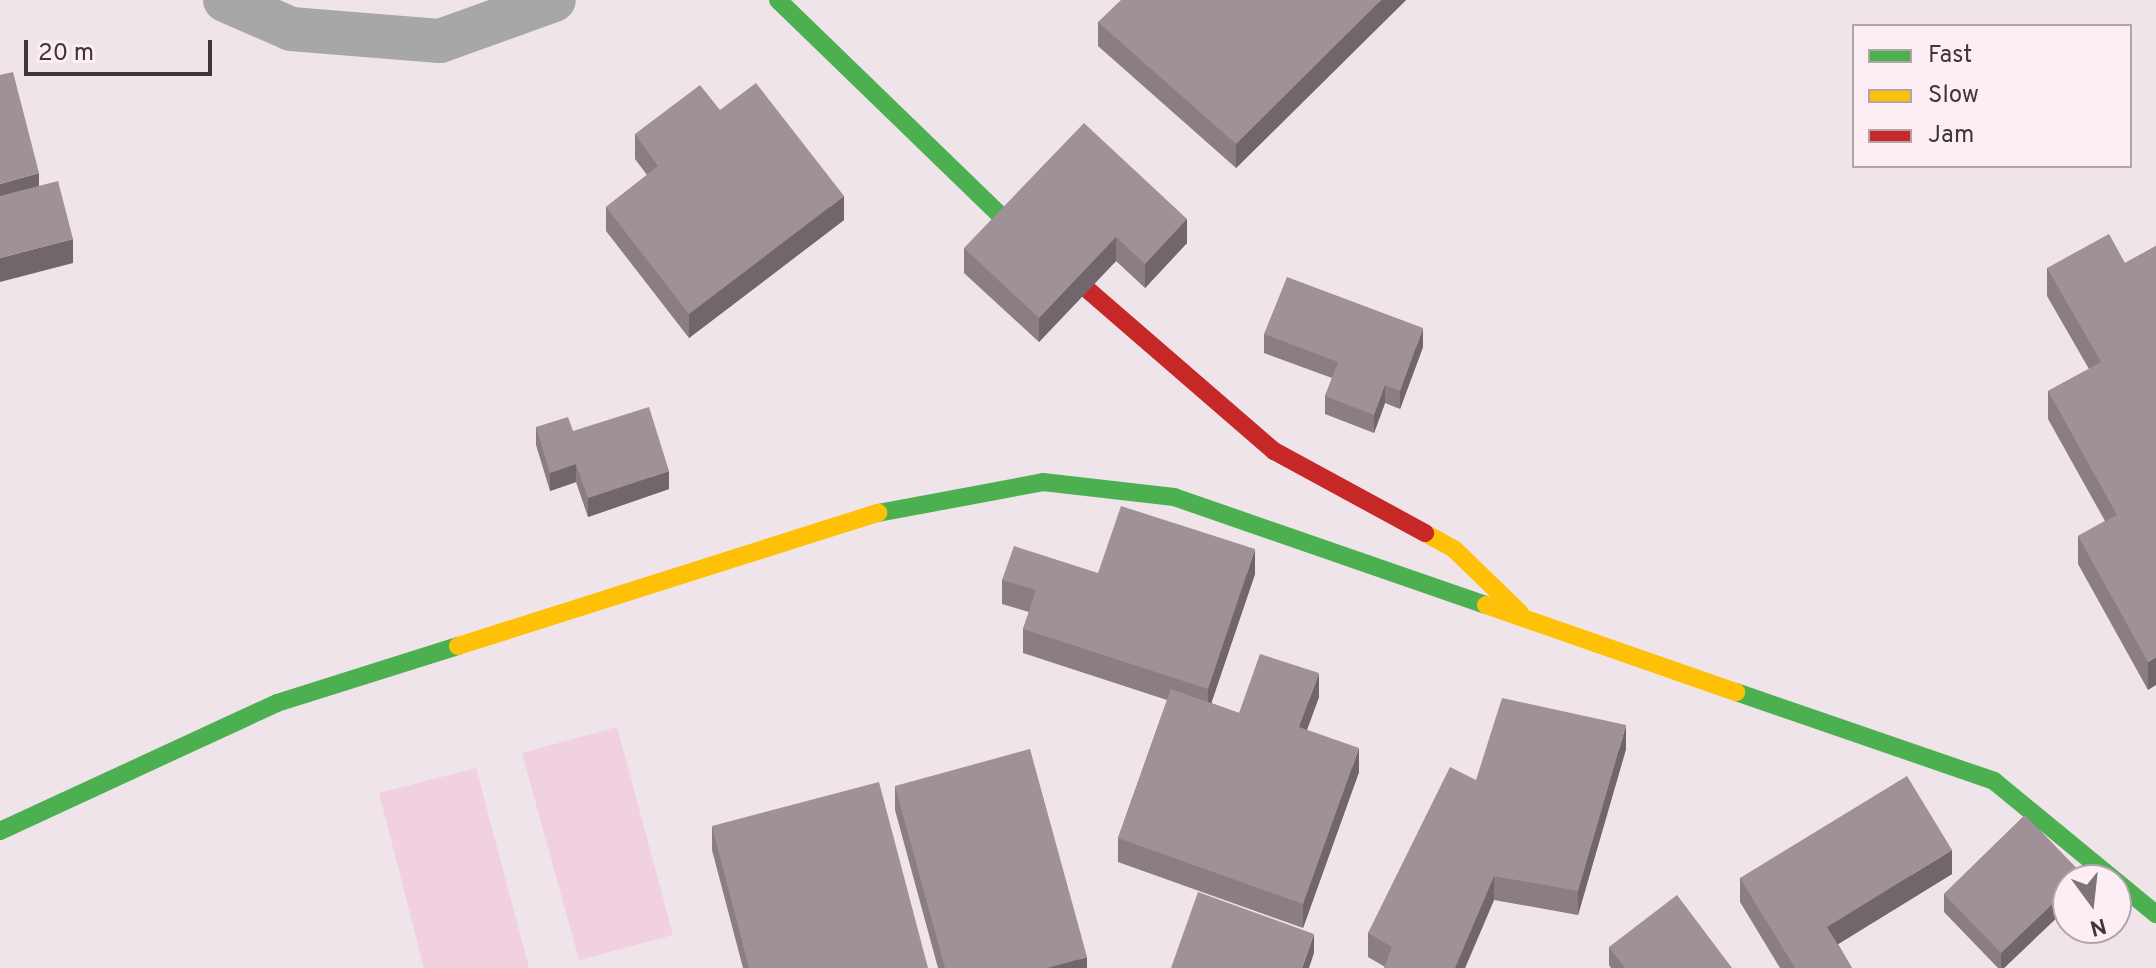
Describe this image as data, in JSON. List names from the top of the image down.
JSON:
{
  "legend": ["Fast", "Slow", "Jam"],
  "scale_bar": "20 m",
  "north": "bottom"
}
